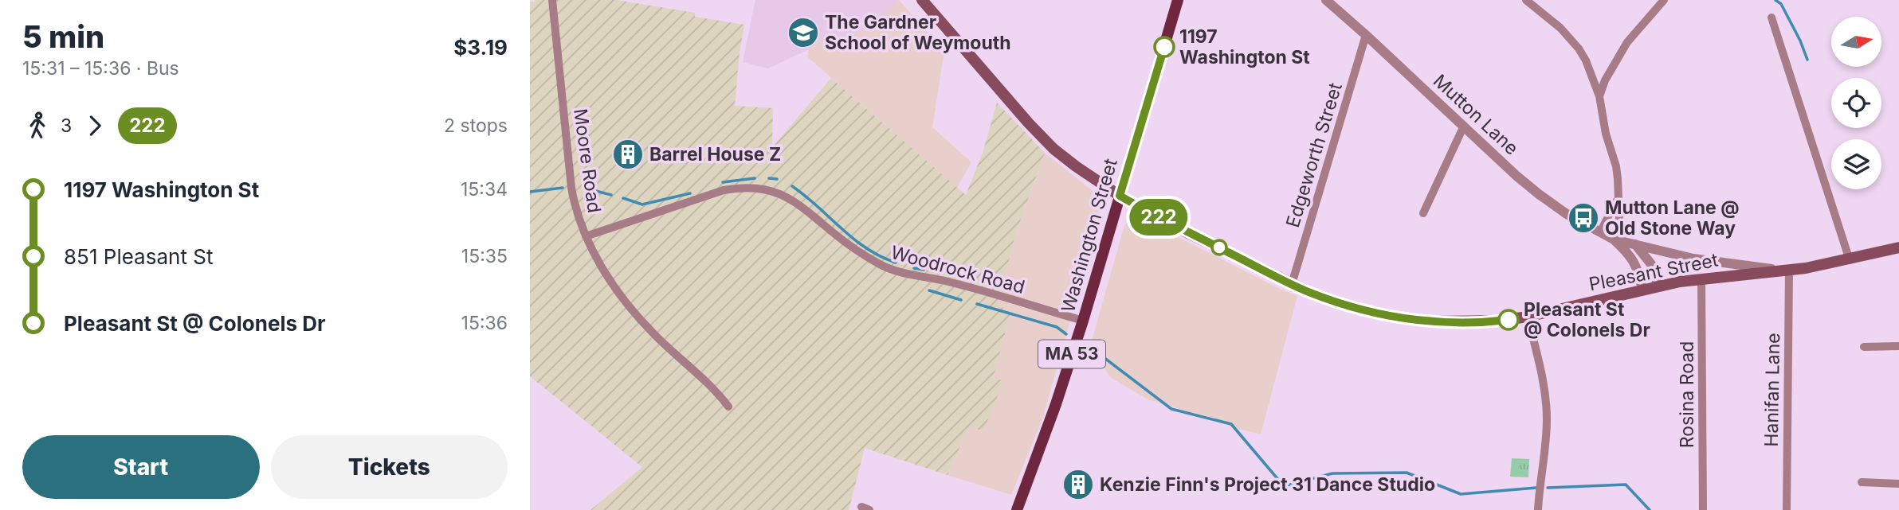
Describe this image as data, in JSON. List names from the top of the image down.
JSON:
{
  "streets": {
    "main road": ["Washington Street", "Pleasant Street", "MA 53"],
    "street": [
      "Mutton Lane",
      "Edgeworth Street",
      "Moore Road",
      "Woodrock Road",
      "Hanifan Lane",
      "Rosina Road"
    ]
  },
  "crossings": [
    ["Mutton Lane", "Edgeworth Street"],
    ["Mutton Lane", "Pleasant Street"],
    ["Mutton Lane", "Hanifan Lane"],
    ["Edgeworth Street", "Pleasant Street"],
    ["Moore Road", "Woodrock Road"],
    ["Washington Street", "Woodrock Road"],
    ["Washington Street", "Pleasant Street"],
    ["Pleasant Street", "Hanifan Lane"],
    ["Pleasant Street", "Rosina Road"]
  ],
  "places": {
    "school or university": ["The Gardner School of Weymouth"],
    "other": ["1197 Washington St", "Pleasant St @ Colonels Dr"],
    "building": ["Barrel House Z", "Kenzie Finn's Project 31 Dance Studio"],
    "bus stop": ["Mutton Lane @ Old Stone Way"]
  },
  "lines": ["bus line 222"],
  "north": "right",
  "page": {
    "heading": ["5 min", "15:31 – 15:36 · Bus", "$3.19"],
    "on_map": "222",
    "legs": ["3", "222", "2 stops"],
    "list": [
      {
        "name": "1197 Washington St",
        "value": "15:34"
      },
      {
        "name": "851 Pleasant St",
        "value": "15:35"
      },
      {
        "name": "Pleasant St @ Colonels Dr",
        "value": "15:36"
      }
    ],
    "buttons": ["Start", "Tickets"]
  }
}
